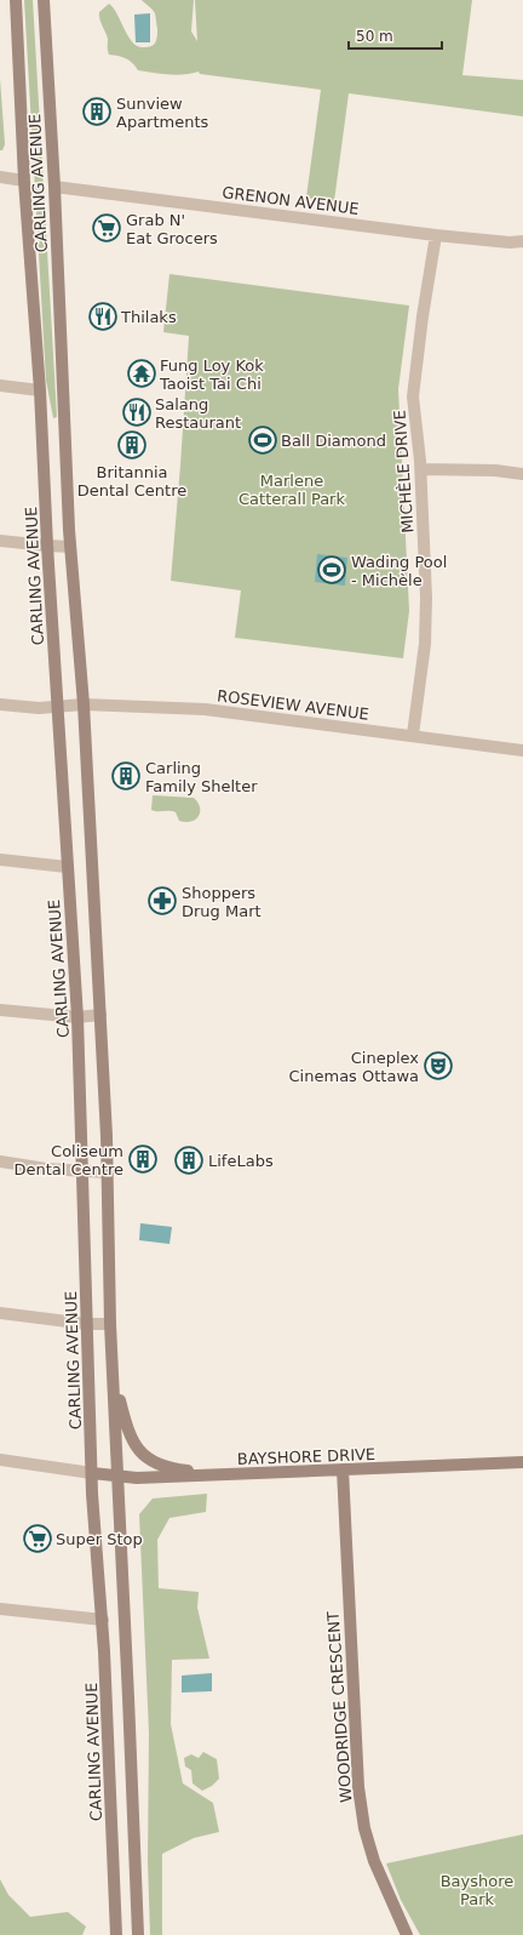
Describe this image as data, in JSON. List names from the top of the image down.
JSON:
{
  "streets": {
    "main road": ["CARLING AVENUE", "BAYSHORE DRIVE", "WOODRIDGE CRESCENT"],
    "street": ["GRENON AVENUE", "MICHÈLE DRIVE", "ROSEVIEW AVENUE"]
  },
  "crossings": [
    ["CARLING AVENUE", "GRENON AVENUE"],
    ["CARLING AVENUE", "ROSEVIEW AVENUE"],
    ["CARLING AVENUE", "BAYSHORE DRIVE"],
    ["GRENON AVENUE", "MICHÈLE DRIVE"],
    ["MICHÈLE DRIVE", "ROSEVIEW AVENUE"],
    ["BAYSHORE DRIVE", "WOODRIDGE CRESCENT"]
  ],
  "parks": ["Marlene Catterall Park", "Bayshore Park"],
  "places": {
    "building": [
      "Sunview Apartments",
      "Britannia Dental Centre",
      "Carling Family Shelter",
      "Coliseum Dental Centre",
      "LifeLabs"
    ],
    "supermarket": ["Grab N' Eat Grocers", "Super Stop"],
    "restaurant": ["Thilaks", "Salang Restaurant"],
    "temple": ["Fung Loy Kok Taoist Tai Chi"],
    "sports": ["Ball Diamond", "Wading Pool - Michèle"],
    "pharmacy": ["Shoppers Drug Mart"],
    "theatre": ["Cineplex Cinemas Ottawa"]
  },
  "scale_bar": "50 m"
}
